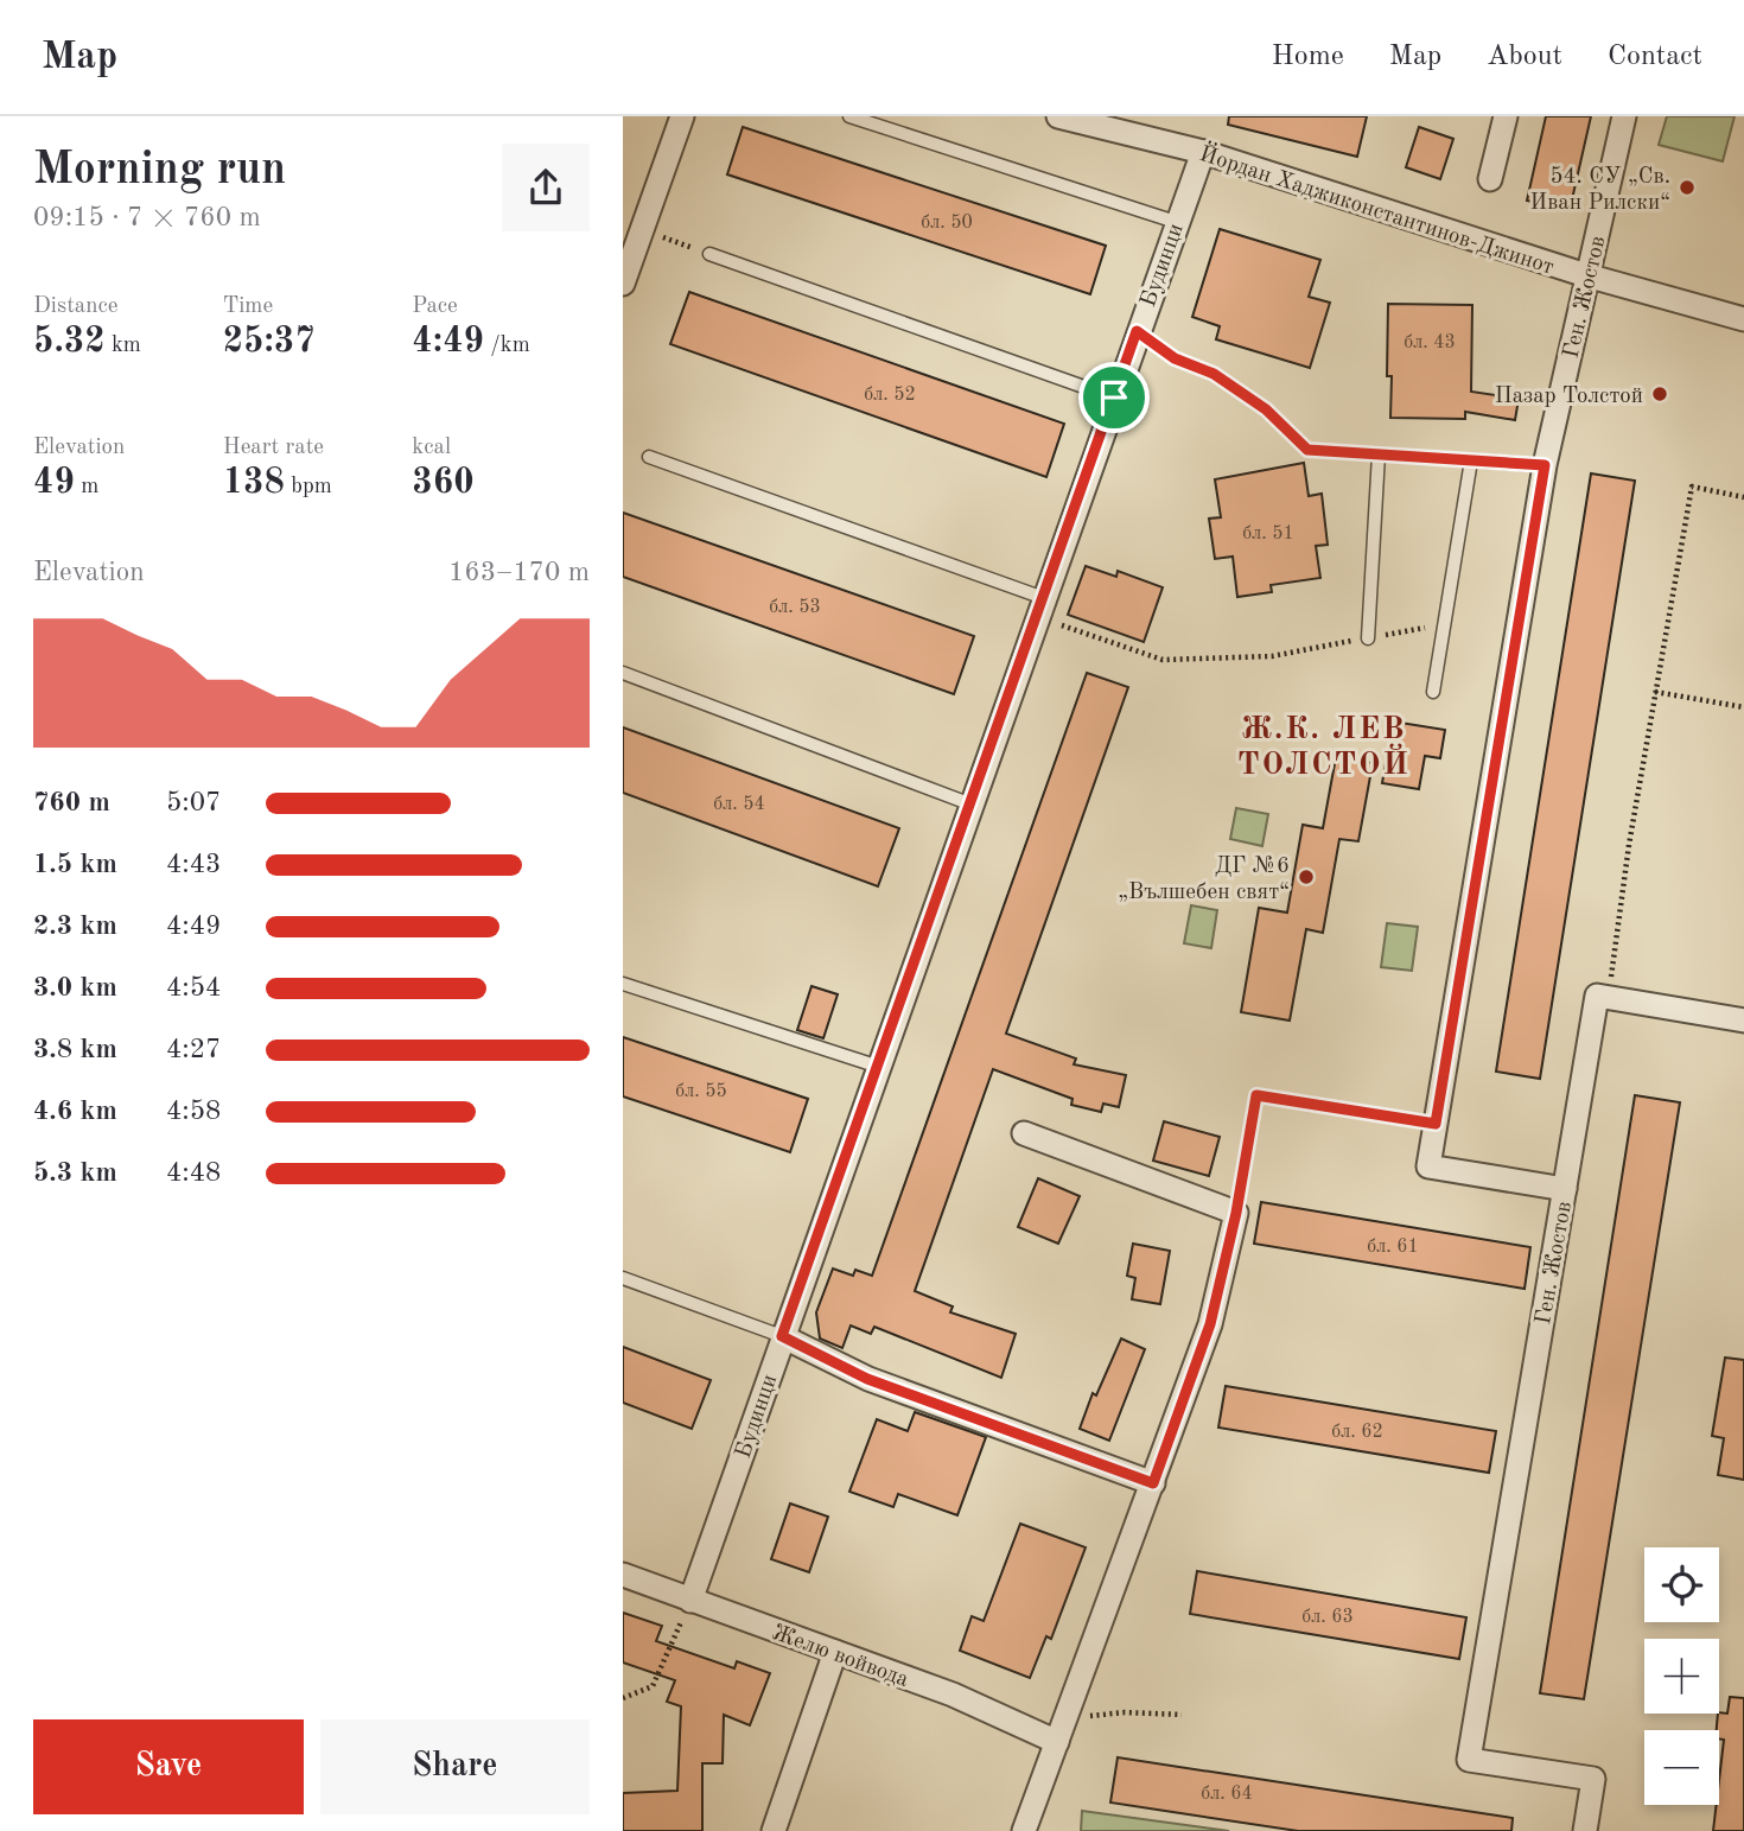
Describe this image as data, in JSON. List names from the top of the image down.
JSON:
{
  "streets": {
    "street": [
      "Йордан Хаджиконстантинов-Джинот",
      "Будинци",
      "Ген. Жостов",
      "Желю войвода"
    ]
  },
  "crossings": [
    ["Йордан Хаджиконстантинов-Джинот", "Будинци"],
    ["Йордан Хаджиконстантинов-Джинот", "Ген. Жостов"],
    ["Будинци", "Желю войвода"]
  ],
  "districts": ["Ж.К. ЛЕВ ТОЛСТОЙ"],
  "places": ["54. СУ „Св. Иван Рилски“", "Пазар Толстой", "ДГ №6 „Вълшебен свят“"],
  "house_numbers": [
    "бл. 50",
    "бл. 43",
    "бл. 52",
    "бл. 51",
    "бл. 53",
    "бл. 54",
    "бл. 55",
    "бл. 61",
    "бл. 62",
    "бл. 63",
    "бл. 64"
  ],
  "page": {
    "header": "Map",
    "nav": [
      "Home",
      "Map",
      "About",
      "Contact"
    ],
    "heading": ["Morning run", "09:15 · 7 × 760 m"],
    "stats": [
      ["Distance", "5.32 km"],
      ["Time", "25:37"],
      ["Pace", "4:49 /km"],
      ["Elevation", "49 m"],
      ["Heart rate", "138 bpm"],
      ["kcal", "360"]
    ],
    "chart": ["Elevation", "163–170 m"],
    "list": [
      {
        "name": "760 m",
        "note": "5:07"
      },
      {
        "name": "1.5 km",
        "note": "4:43"
      },
      {
        "name": "2.3 km",
        "note": "4:49"
      },
      {
        "name": "3.0 km",
        "note": "4:54"
      },
      {
        "name": "3.8 km",
        "note": "4:27"
      },
      {
        "name": "4.6 km",
        "note": "4:58"
      },
      {
        "name": "5.3 km",
        "note": "4:48"
      }
    ],
    "map_buttons": ["+", "−"],
    "buttons": ["Save", "Share"]
  }
}
